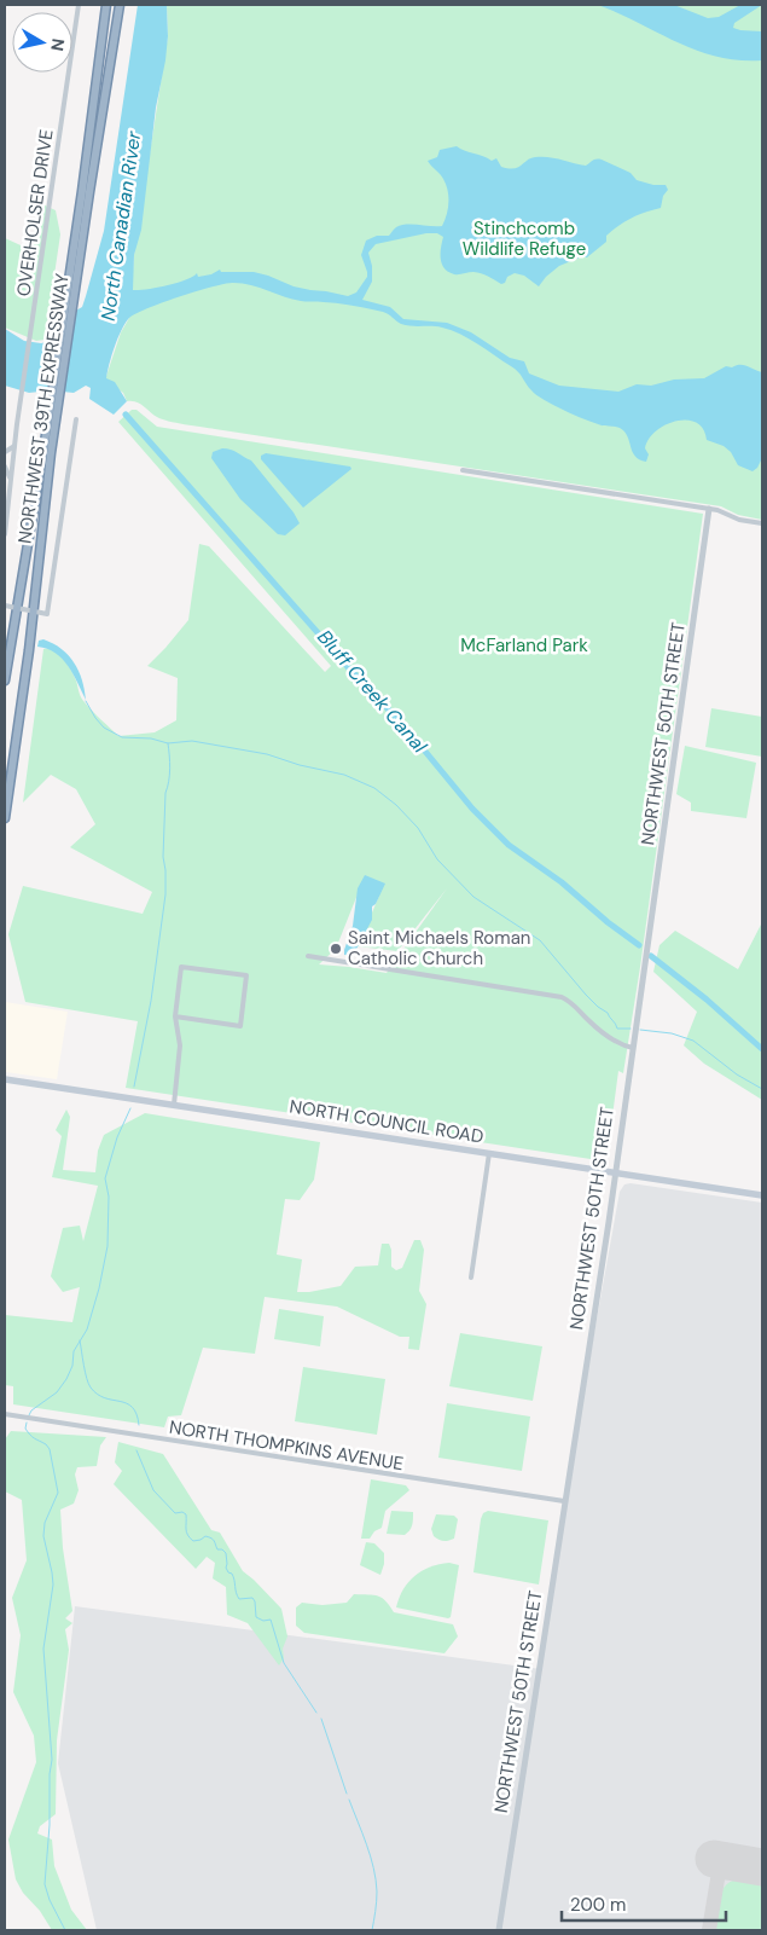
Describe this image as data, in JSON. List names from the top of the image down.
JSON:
{
  "streets": {
    "highway": ["NORTHWEST 39TH EXPRESSWAY"],
    "main road": ["NORTH COUNCIL ROAD"],
    "street": ["OVERHOLSER DRIVE", "NORTHWEST 50TH STREET", "NORTH THOMPKINS AVENUE"]
  },
  "crossings": [
    ["NORTHWEST 50TH STREET", "NORTH COUNCIL ROAD"],
    ["NORTHWEST 50TH STREET", "NORTH THOMPKINS AVENUE"]
  ],
  "water": ["North Canadian River", "Bluff Creek Canal"],
  "parks": ["Stinchcomb Wildlife Refuge", "McFarland Park"],
  "places": ["Saint Michaels Roman Catholic Church"],
  "scale_bar": "200 m",
  "north": "right"
}
